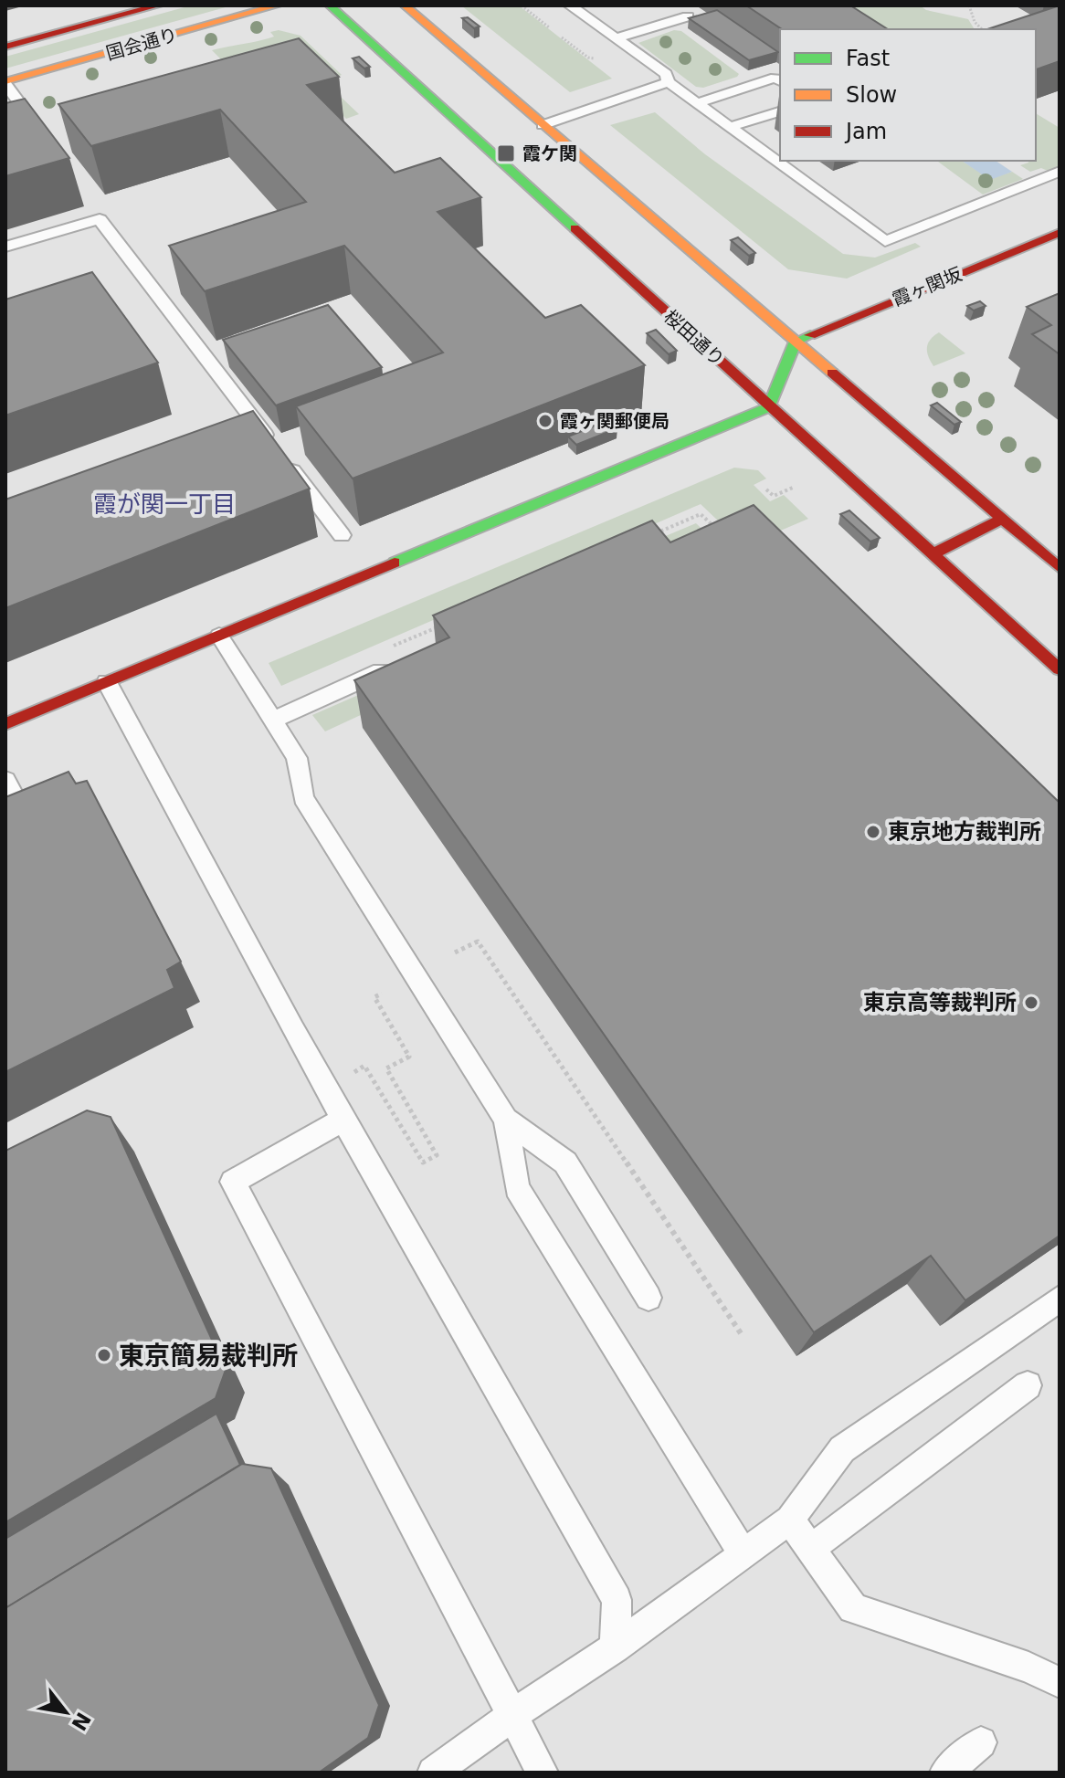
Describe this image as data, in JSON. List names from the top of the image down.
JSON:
{
  "streets": {
    "main road": ["国会通り", "霞ヶ関坂", "桜田通り"]
  },
  "districts": ["霞が関一丁目"],
  "places": {
    "transit": ["霞ケ関"],
    "other": [
      "霞ヶ関郵便局",
      "東京地方裁判所",
      "東京高等裁判所",
      "東京簡易裁判所"
    ]
  },
  "legend": ["Fast", "Slow", "Jam"],
  "north": "bottom right"
}
